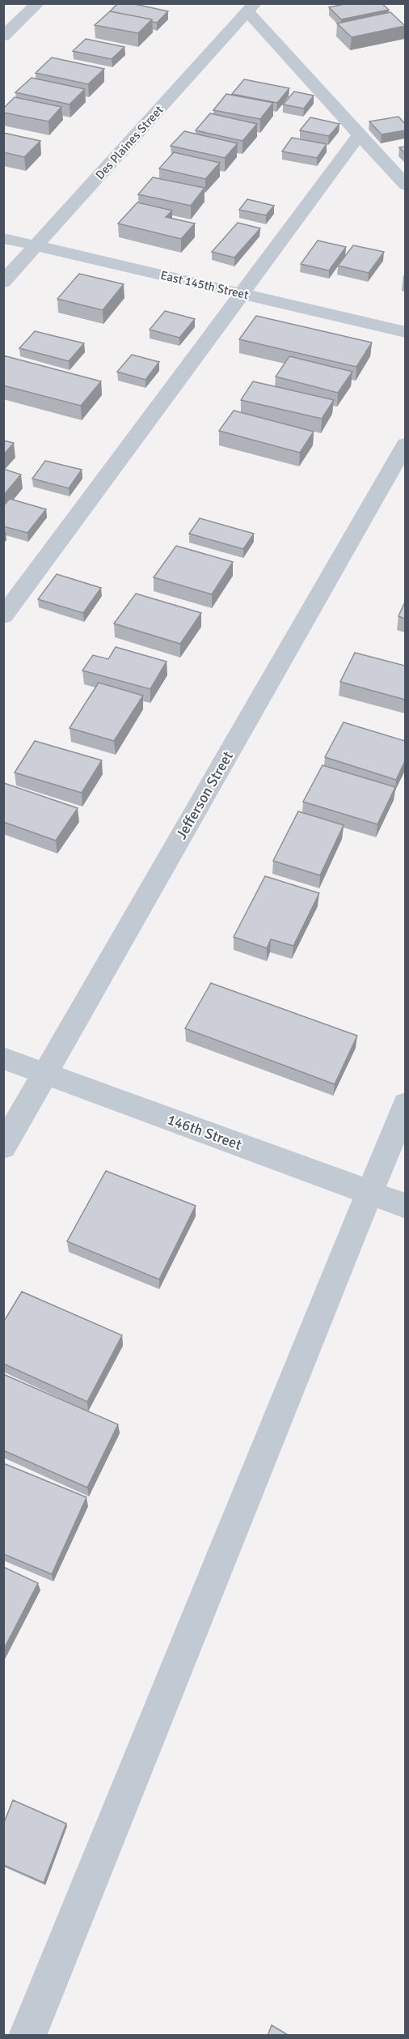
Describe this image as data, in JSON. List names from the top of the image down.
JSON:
{
  "streets": {
    "street": [
      "Des Plaines Street",
      "East 145th Street",
      "Jefferson Street",
      "146th Street"
    ]
  },
  "crossings": [
    ["Des Plaines Street", "East 145th Street"],
    ["Jefferson Street", "146th Street"]
  ]
}
